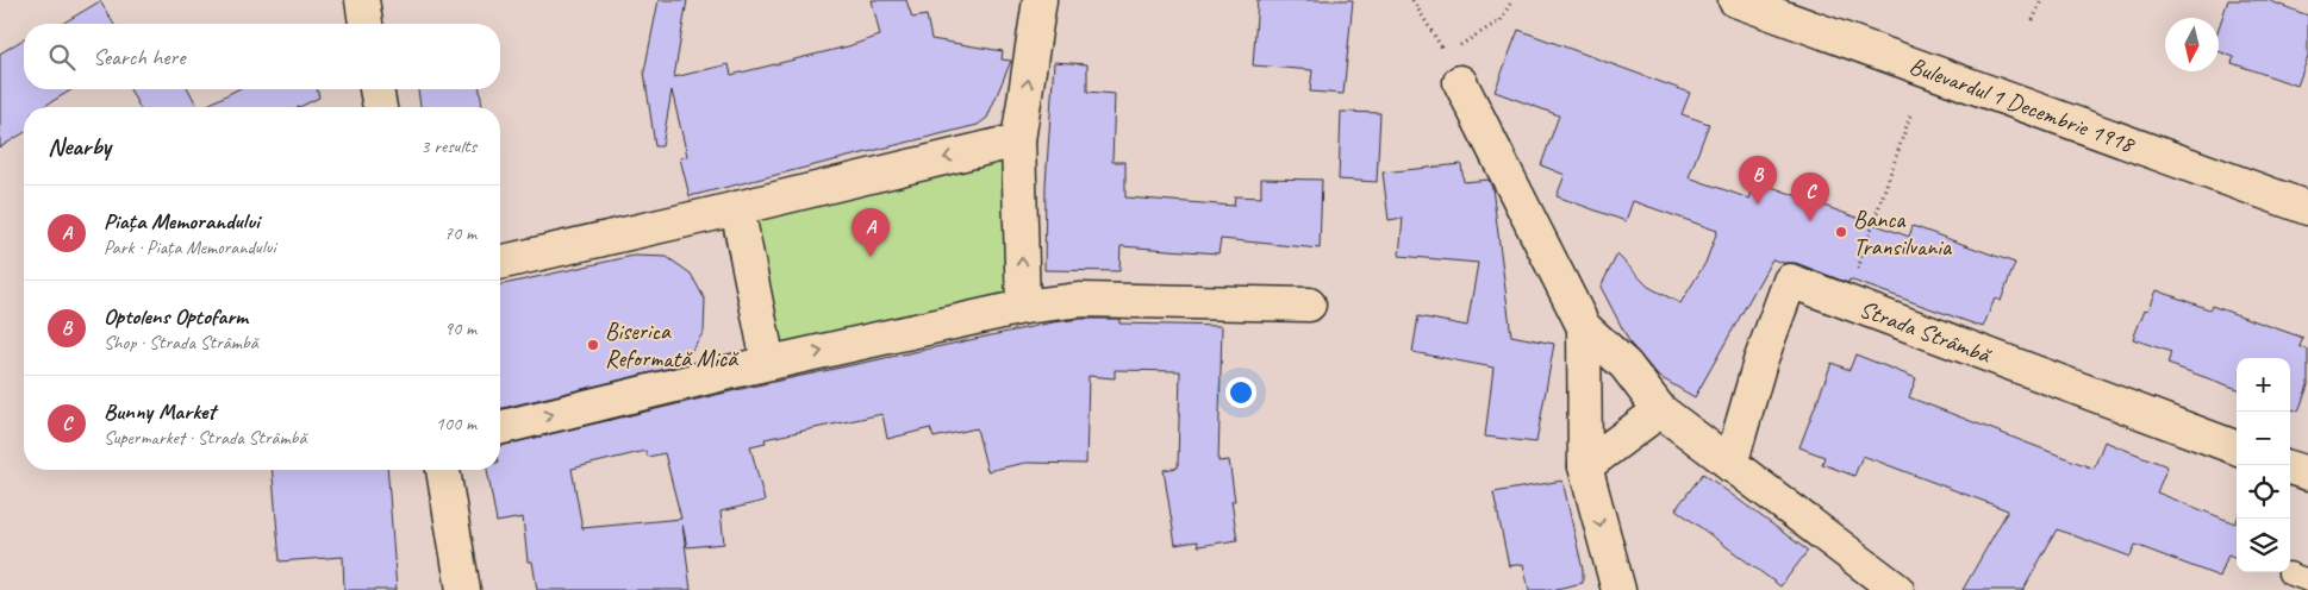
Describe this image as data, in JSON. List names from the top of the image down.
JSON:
{
  "streets": {
    "street": ["Bulevardul 1 Decembrie 1918", "Strada Strâmbă"]
  },
  "places": ["Banca Transilvania", "Biserica Reformată Mică"],
  "north": "bottom",
  "page": {
    "search": "Search here",
    "heading": ["Nearby", "3 results"],
    "pins": ["B", "C", "A"],
    "list": [
      {
        "mark": "A",
        "name": "Piața Memorandului",
        "note": "Park · Piața Memorandului",
        "value": "70 m"
      },
      {
        "mark": "B",
        "name": "Optolens Optofarm",
        "note": "Shop · Strada Strâmbă",
        "value": "90 m"
      },
      {
        "mark": "C",
        "name": "Bunny Market",
        "note": "Supermarket · Strada Strâmbă",
        "value": "100 m"
      }
    ],
    "map_buttons": ["+", "−"]
  }
}
